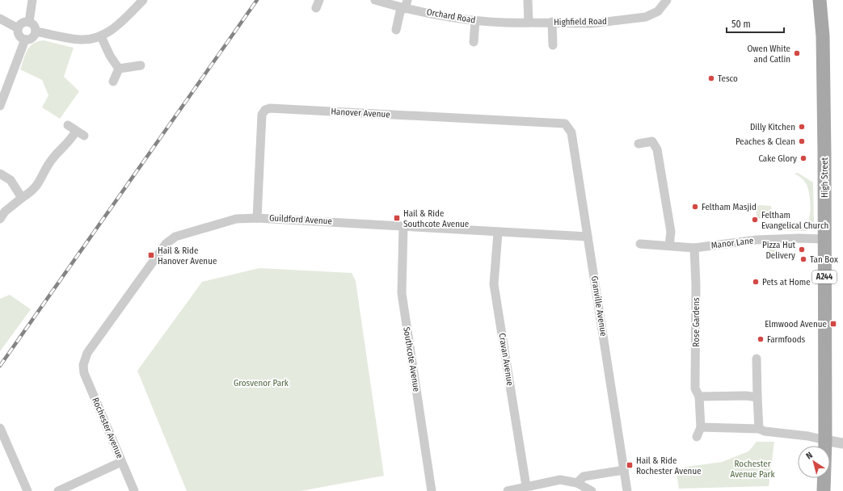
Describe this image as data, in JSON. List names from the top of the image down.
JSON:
{
  "streets": {
    "main road": ["High Street", "A244"],
    "street": [
      "Orchard Road",
      "Highfield Road",
      "Hanover Avenue",
      "Guildford Avenue",
      "Manor Lane",
      "Granville Avenue",
      "Rose Gardens",
      "Southcote Avenue",
      "Cravan Avenue",
      "Rochester Avenue"
    ]
  },
  "crossings": [
    ["Orchard Road", "Highfield Road"],
    ["Hanover Avenue", "Guildford Avenue"],
    ["Hanover Avenue", "Granville Avenue"],
    ["High Street", "Manor Lane"],
    ["Guildford Avenue", "Granville Avenue"],
    ["Guildford Avenue", "Southcote Avenue"],
    ["Guildford Avenue", "Cravan Avenue"],
    ["Guildford Avenue", "Rochester Avenue"],
    ["Manor Lane", "Rose Gardens"]
  ],
  "parks": ["Grosvenor Park", "Rochester Avenue Park"],
  "places": {
    "other": [
      "Owen White and Catlin",
      "Tesco",
      "Dilly Kitchen",
      "Peaches & Clean",
      "Cake Glory",
      "Feltham Masjid",
      "Feltham Evangelical Church",
      "Pizza Hut Delivery",
      "Tan Box",
      "Pets at Home",
      "Farmfoods"
    ],
    "transit": [
      "Hail & Ride Southcote Avenue",
      "Hail & Ride Hanover Avenue",
      "Elmwood Avenue",
      "Hail & Ride Rochester Avenue"
    ]
  },
  "scale_bar": "50 m",
  "north": "top left"
}
